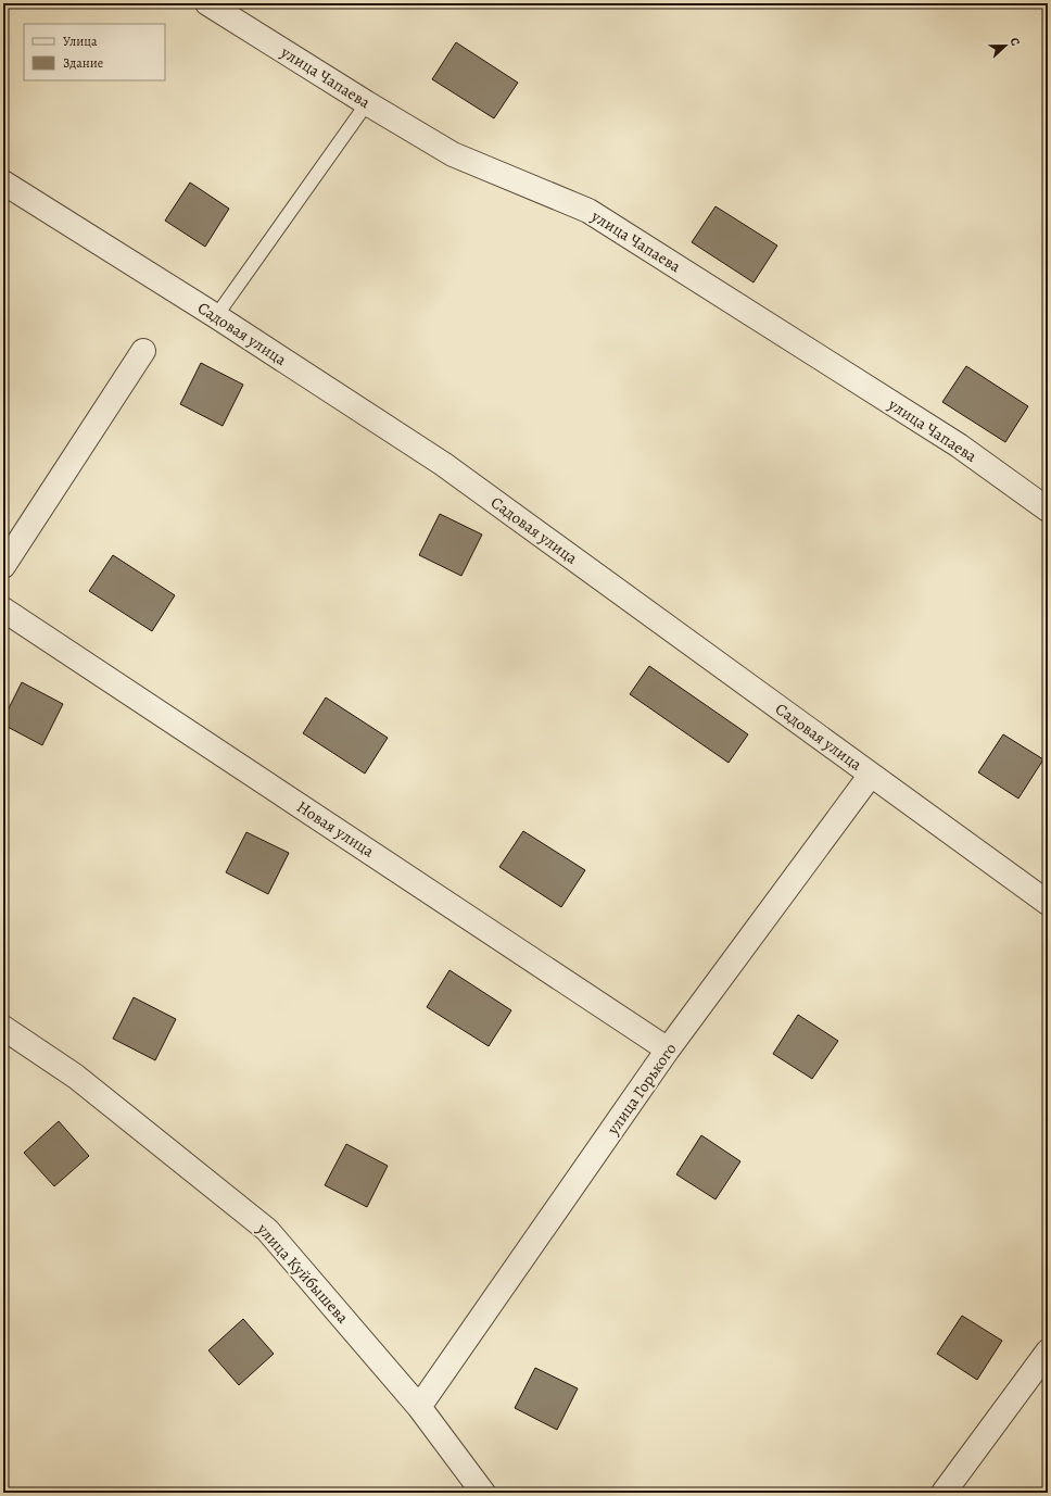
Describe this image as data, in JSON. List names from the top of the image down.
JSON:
{
  "streets": {
    "street": [
      "улица Чапаева",
      "Садовая улица",
      "Новая улица",
      "улица Горького",
      "улица Куйбышева"
    ]
  },
  "crossings": [
    ["Садовая улица", "улица Горького"],
    ["Новая улица", "улица Горького"],
    ["улица Горького", "улица Куйбышева"]
  ],
  "legend": ["Улица", "Здание"],
  "north": "right"
}
